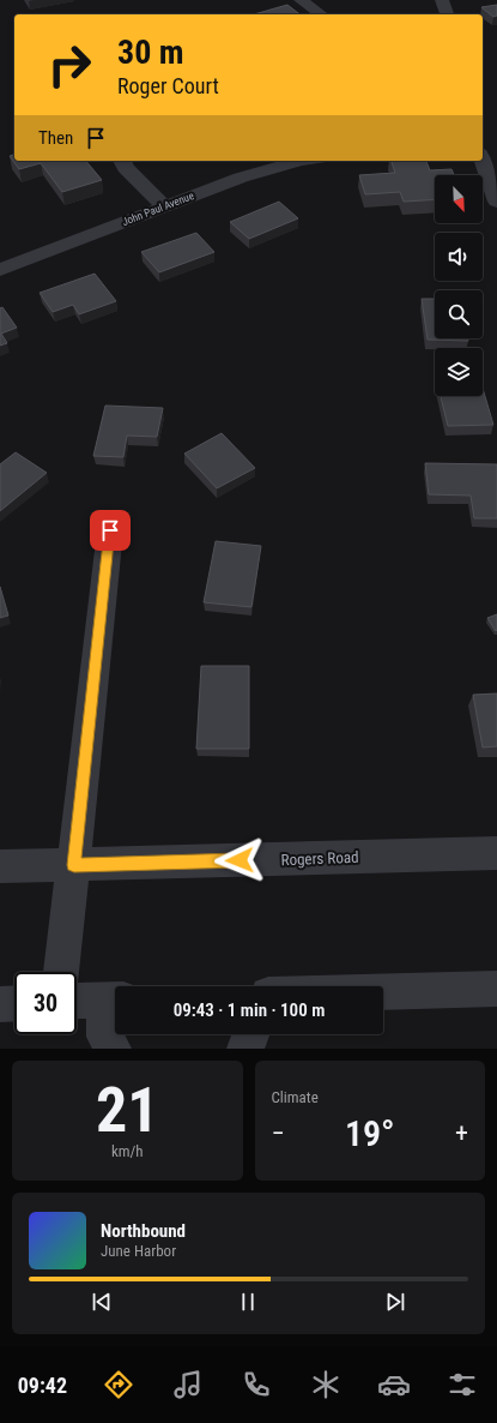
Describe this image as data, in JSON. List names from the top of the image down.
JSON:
{
  "streets": {
    "street": ["John Paul Avenue", "Rogers Road"]
  },
  "north": "bottom right",
  "page": {
    "turn": ["30 m", "Roger Court"],
    "then": "Then",
    "limit": "30",
    "trip": "09:43 · 1 min · 100 m",
    "tile": [
      ["21", "km/h"],
      "Climate"
    ],
    "heat": ["−", "19°", "+"],
    "song": ["Northbound", "June Harbor"],
    "tabs": "09:42"
  }
}
